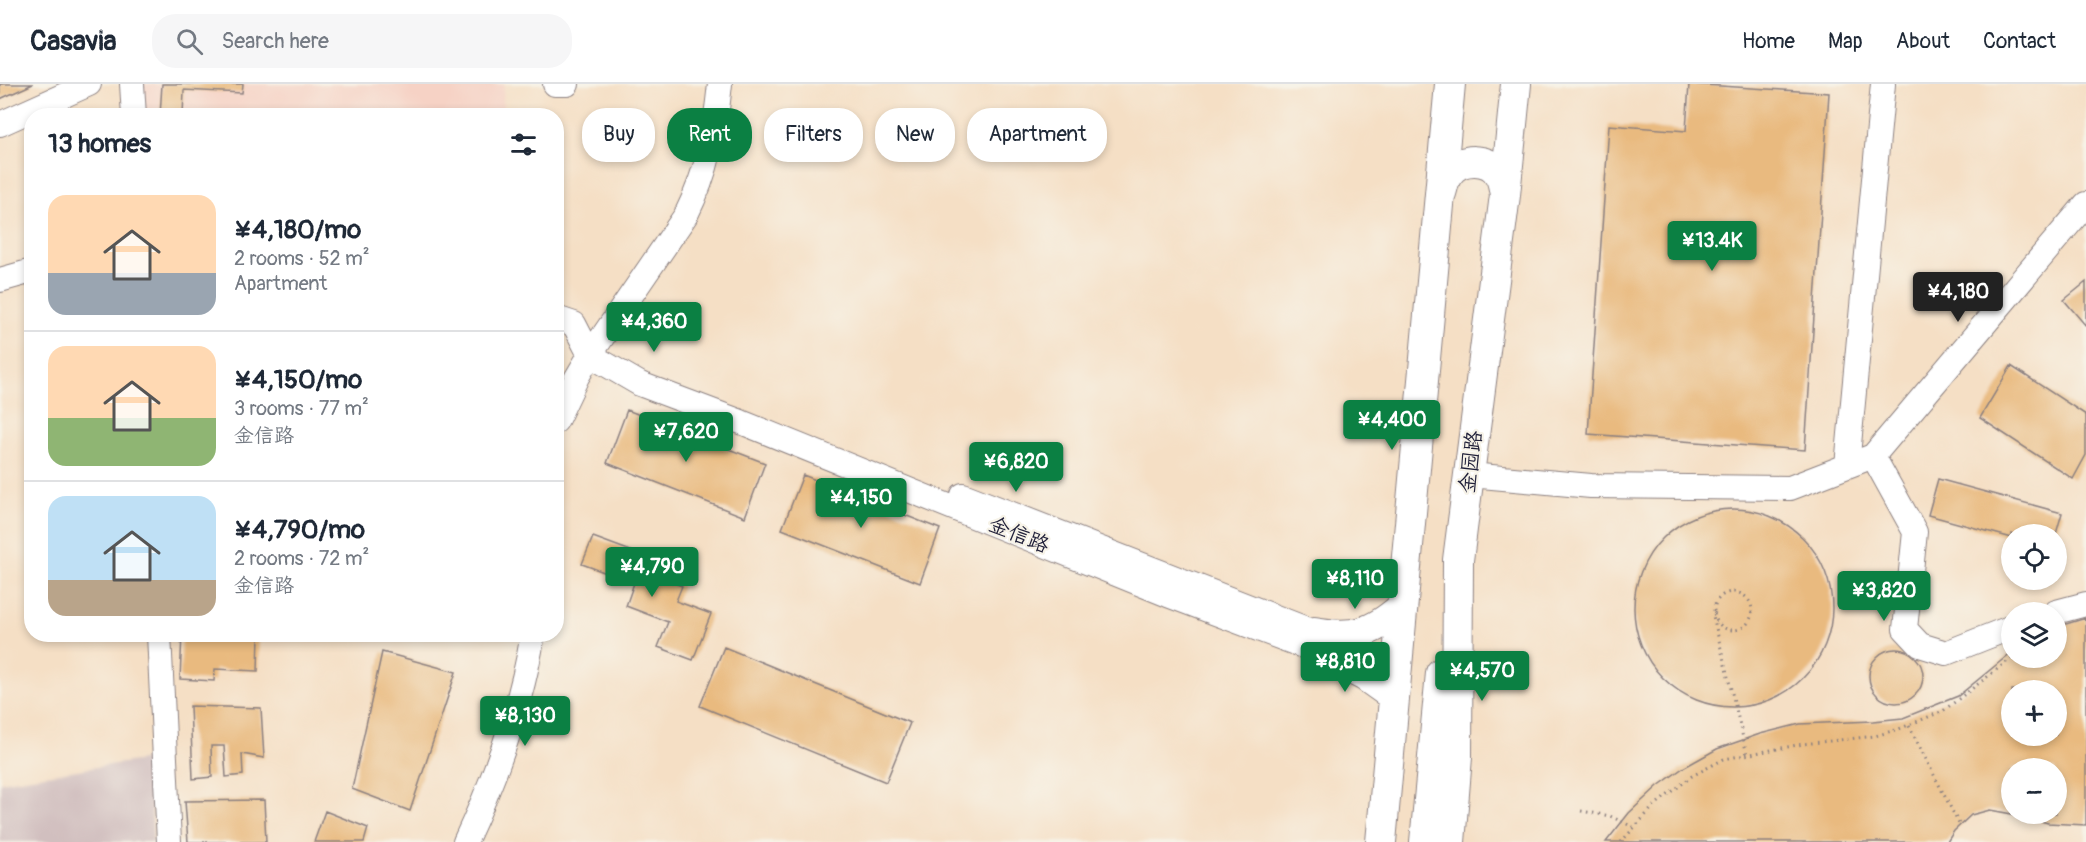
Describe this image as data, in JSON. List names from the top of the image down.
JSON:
{
  "streets": {
    "main road": ["金园路"],
    "street": ["金信路"]
  },
  "page": {
    "header": "Casavia",
    "search": "Search here",
    "nav": [
      "Home",
      "Map",
      "About",
      "Contact"
    ],
    "chip": [
      "Buy",
      "Rent",
      "Filters",
      "New",
      "Apartment"
    ],
    "heading": "13 homes",
    "list": [
      {
        "name": "¥4,180/mo",
        "note": "2 rooms · 52 m² · Apartment"
      },
      {
        "name": "¥4,150/mo",
        "note": "3 rooms · 77 m² · 金信路"
      },
      {
        "name": "¥4,790/mo",
        "note": "2 rooms · 72 m² · 金信路"
      }
    ],
    "price": [
      "¥13.4K",
      "¥4,180",
      "¥4,360",
      "¥4,400",
      "¥7,620",
      "¥6,820",
      "¥4,150",
      "¥4,790",
      "¥8,110",
      "¥3,820",
      "¥8,810",
      "¥4,570",
      "¥8,130"
    ],
    "map_buttons": ["+", "−"]
  }
}
